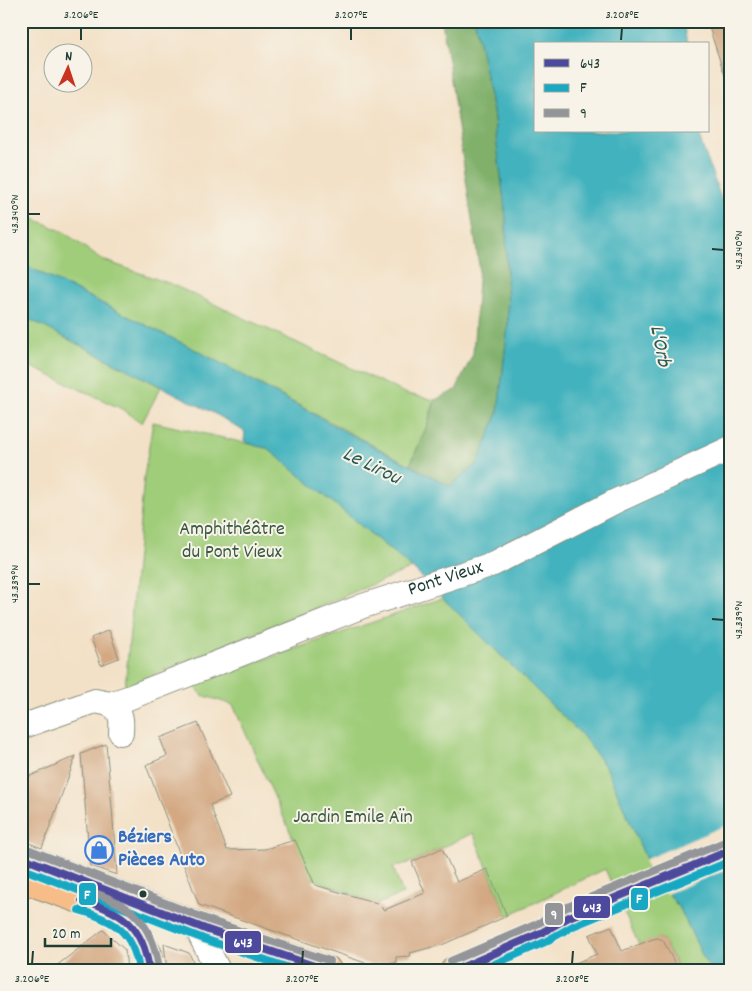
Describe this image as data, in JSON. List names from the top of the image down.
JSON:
{
  "streets": {
    "street": ["Pont Vieux"]
  },
  "water": ["L'Orb", "Le Lirou"],
  "parks": ["Amphithéâtre du Pont Vieux", "Jardin Emile Aïn"],
  "places": {
    "shop": ["Béziers Pièces Auto"]
  },
  "lines": ["transit line 9", "transit line 643", "transit line F"],
  "legend": ["643", "F", "9"],
  "scale_bar": "20 m",
  "north": "top",
  "coordinates": [
    "3.206°E",
    "3.207°E",
    "3.208°E",
    "43.340°N",
    "43.339°N"
  ]
}
